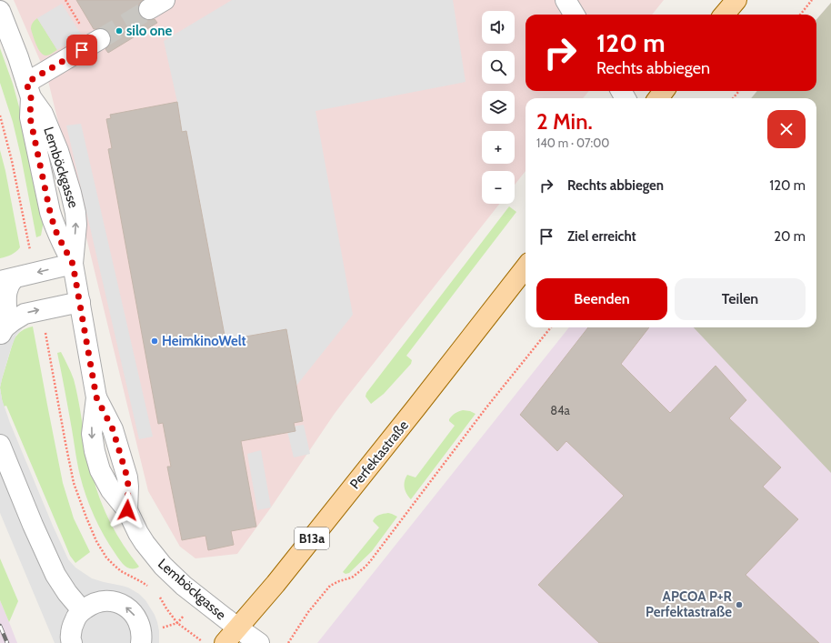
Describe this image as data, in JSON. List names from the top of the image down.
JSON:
{
  "streets": {
    "main road": ["Perfektastraße", "B13a"],
    "street": ["Lemböckgasse"]
  },
  "crossings": [
    ["Lemböckgasse", "Perfektastraße"]
  ],
  "places": ["silo one", "HeimkinoWelt", "APCOA P+R Perfektastraße"],
  "house_numbers": ["84a"],
  "page": {
    "map_buttons": ["+", "−"],
    "turn": ["120 m", "Rechts abbiegen"],
    "heading": ["2 Min.", "140 m · 07:00"],
    "list": [
      {
        "name": "Rechts abbiegen",
        "value": "120 m"
      },
      {
        "name": "Ziel erreicht",
        "value": "20 m"
      }
    ],
    "buttons": ["Beenden", "Teilen"]
  }
}
